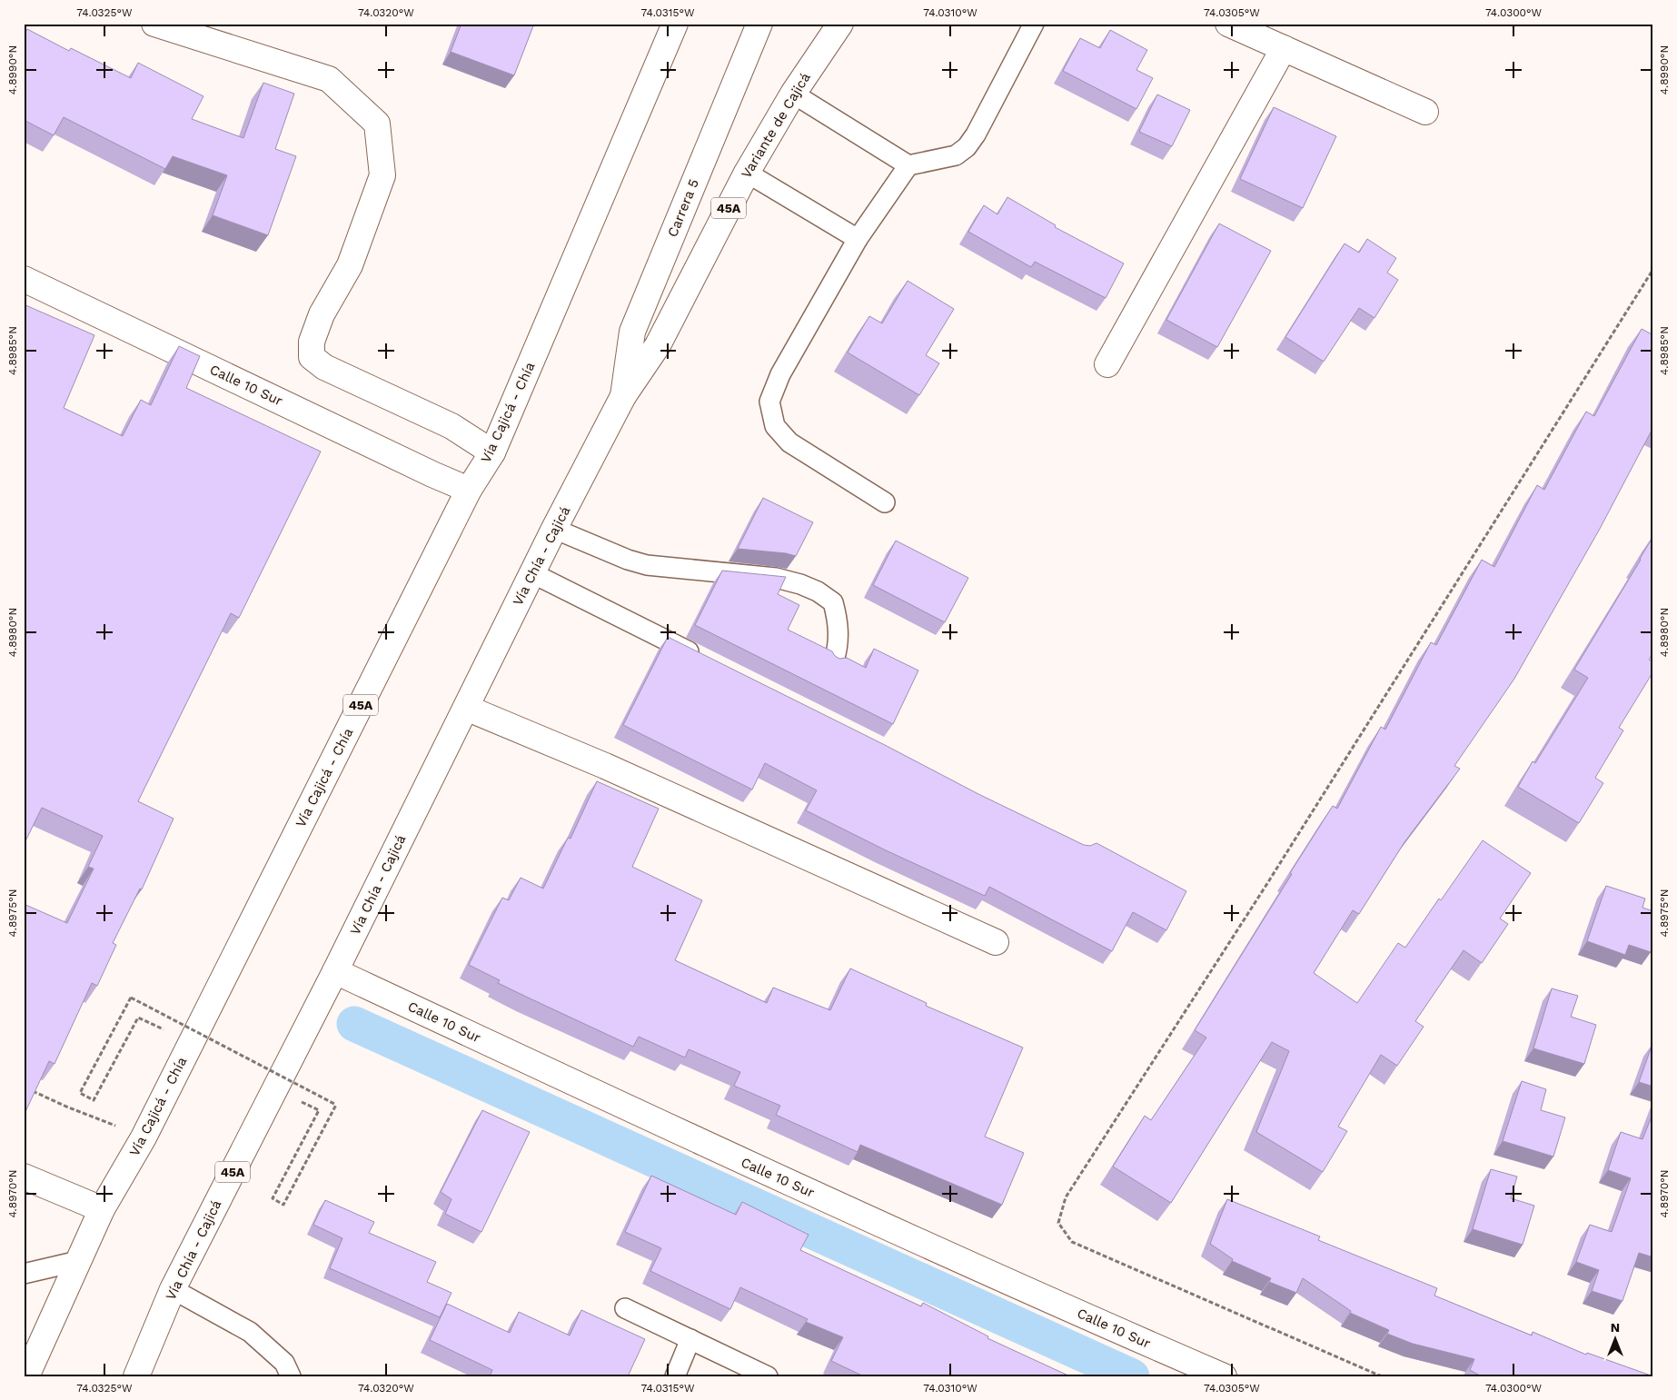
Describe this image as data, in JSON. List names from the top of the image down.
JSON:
{
  "streets": {
    "main road": [
      "Variante de Cajicá",
      "Carrera 5",
      "45A",
      "Calle 10 Sur",
      "Vía Cajicá - Chía",
      "Vía Chía - Cajicá"
    ]
  },
  "crossings": [
    ["Variante de Cajicá", "Carrera 5"],
    ["Variante de Cajicá", "Vía Chía - Cajicá"],
    ["Carrera 5", "Vía Chía - Cajicá"],
    ["Calle 10 Sur", "Vía Cajicá - Chía"],
    ["Calle 10 Sur", "Vía Chía - Cajicá"]
  ],
  "north": "top",
  "coordinates": [
    "74.0325°W",
    "74.0320°W",
    "74.0315°W",
    "74.0310°W",
    "74.0305°W",
    "74.0300°W",
    "4.8990°N",
    "4.8985°N",
    "4.8980°N",
    "4.8975°N",
    "4.8970°N"
  ]
}
